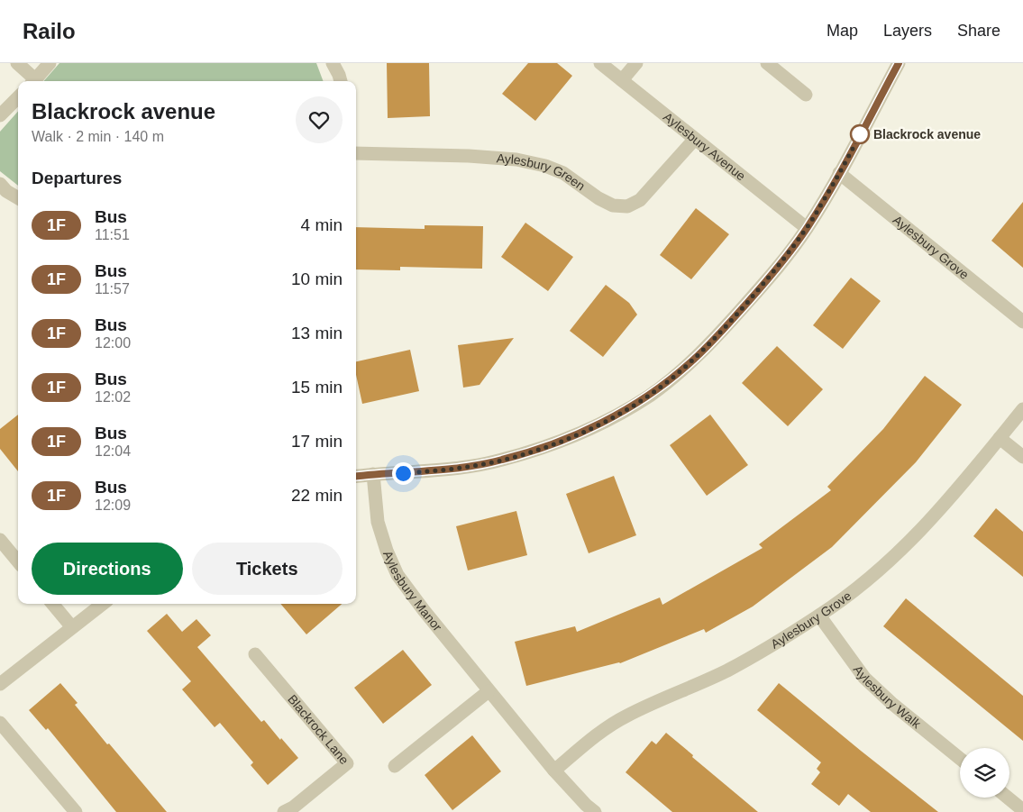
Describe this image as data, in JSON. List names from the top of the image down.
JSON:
{
  "streets": {
    "street": [
      "Aylesbury Avenue",
      "Aylesbury Green",
      "Aylesbury Grove",
      "Aylesbury Manor",
      "Aylesbury Walk",
      "Blackrock Lane"
    ]
  },
  "crossings": [
    ["Aylesbury Avenue", "Aylesbury Green"],
    ["Aylesbury Grove", "Aylesbury Manor"],
    ["Aylesbury Grove", "Aylesbury Walk"]
  ],
  "places": ["Blackrock avenue"],
  "lines": ["bus line 1F"],
  "page": {
    "header": "Railo",
    "nav": ["Map", "Layers", "Share"],
    "heading": [
      ["Blackrock avenue", "Walk · 2 min · 140 m"],
      "Departures"
    ],
    "list": [
      {
        "mark": "1F",
        "name": "Bus",
        "note": "11:51",
        "value": "4 min"
      },
      {
        "mark": "1F",
        "name": "Bus",
        "note": "11:57",
        "value": "10 min"
      },
      {
        "mark": "1F",
        "name": "Bus",
        "note": "12:00",
        "value": "13 min"
      },
      {
        "mark": "1F",
        "name": "Bus",
        "note": "12:02",
        "value": "15 min"
      },
      {
        "mark": "1F",
        "name": "Bus",
        "note": "12:04",
        "value": "17 min"
      },
      {
        "mark": "1F",
        "name": "Bus",
        "note": "12:09",
        "value": "22 min"
      }
    ],
    "buttons": ["Directions", "Tickets"]
  }
}
